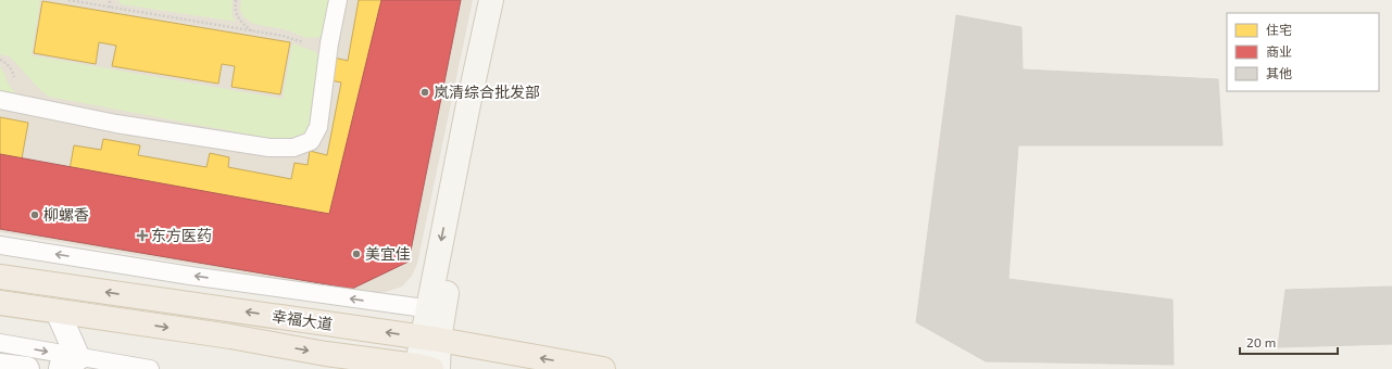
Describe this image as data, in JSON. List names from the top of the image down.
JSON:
{
  "streets": {
    "main road": ["幸福大道"]
  },
  "places": {
    "other": ["岚清综合批发部", "柳螺香", "美宜佳"],
    "health": ["东方医药"]
  },
  "legend": ["住宅", "商业", "其他"],
  "scale_bar": "20 m"
}
